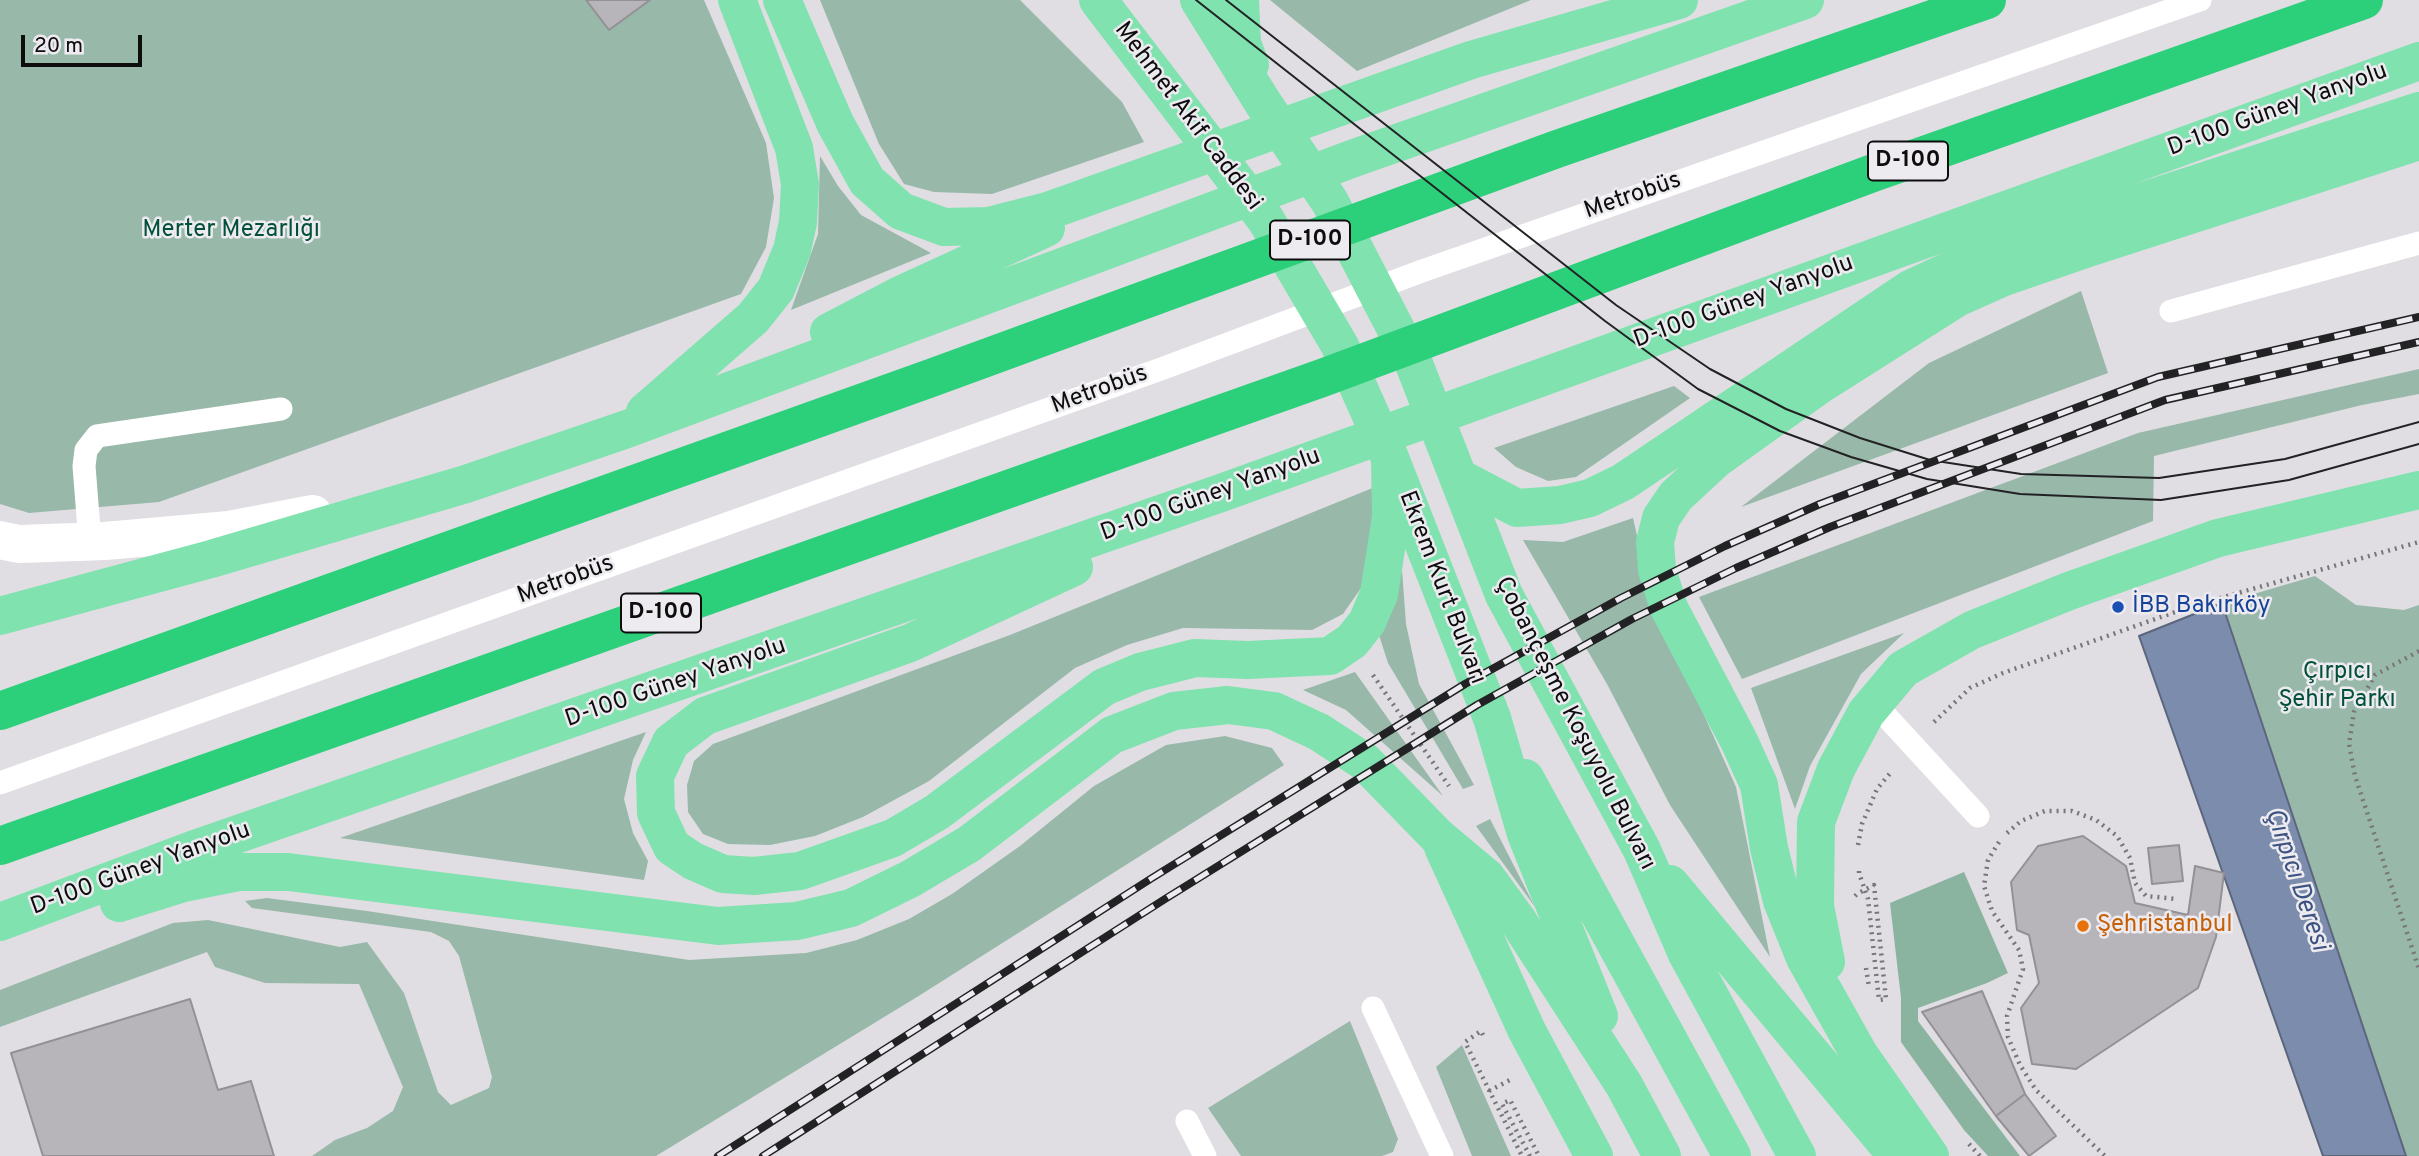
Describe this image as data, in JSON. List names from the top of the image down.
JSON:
{
  "streets": {
    "highway": ["D-100"],
    "main road": [
      "D-100 Güney Yanyolu",
      "Mehmet Akif Caddesi",
      "Ekrem Kurt Bulvarı",
      "Çobançeşme Koşuyolu Bulvarı"
    ],
    "lane": ["Metrobüs"]
  },
  "crossings": [
    ["Mehmet Akif Caddesi", "Ekrem Kurt Bulvarı"]
  ],
  "water": ["Çırpıcı Deresi"],
  "parks": ["Merter Mezarlığı", "Çırpıcı Şehir Parkı"],
  "places": ["İBB Bakırköy", "Şehristanbul"],
  "scale_bar": "20 m"
}
